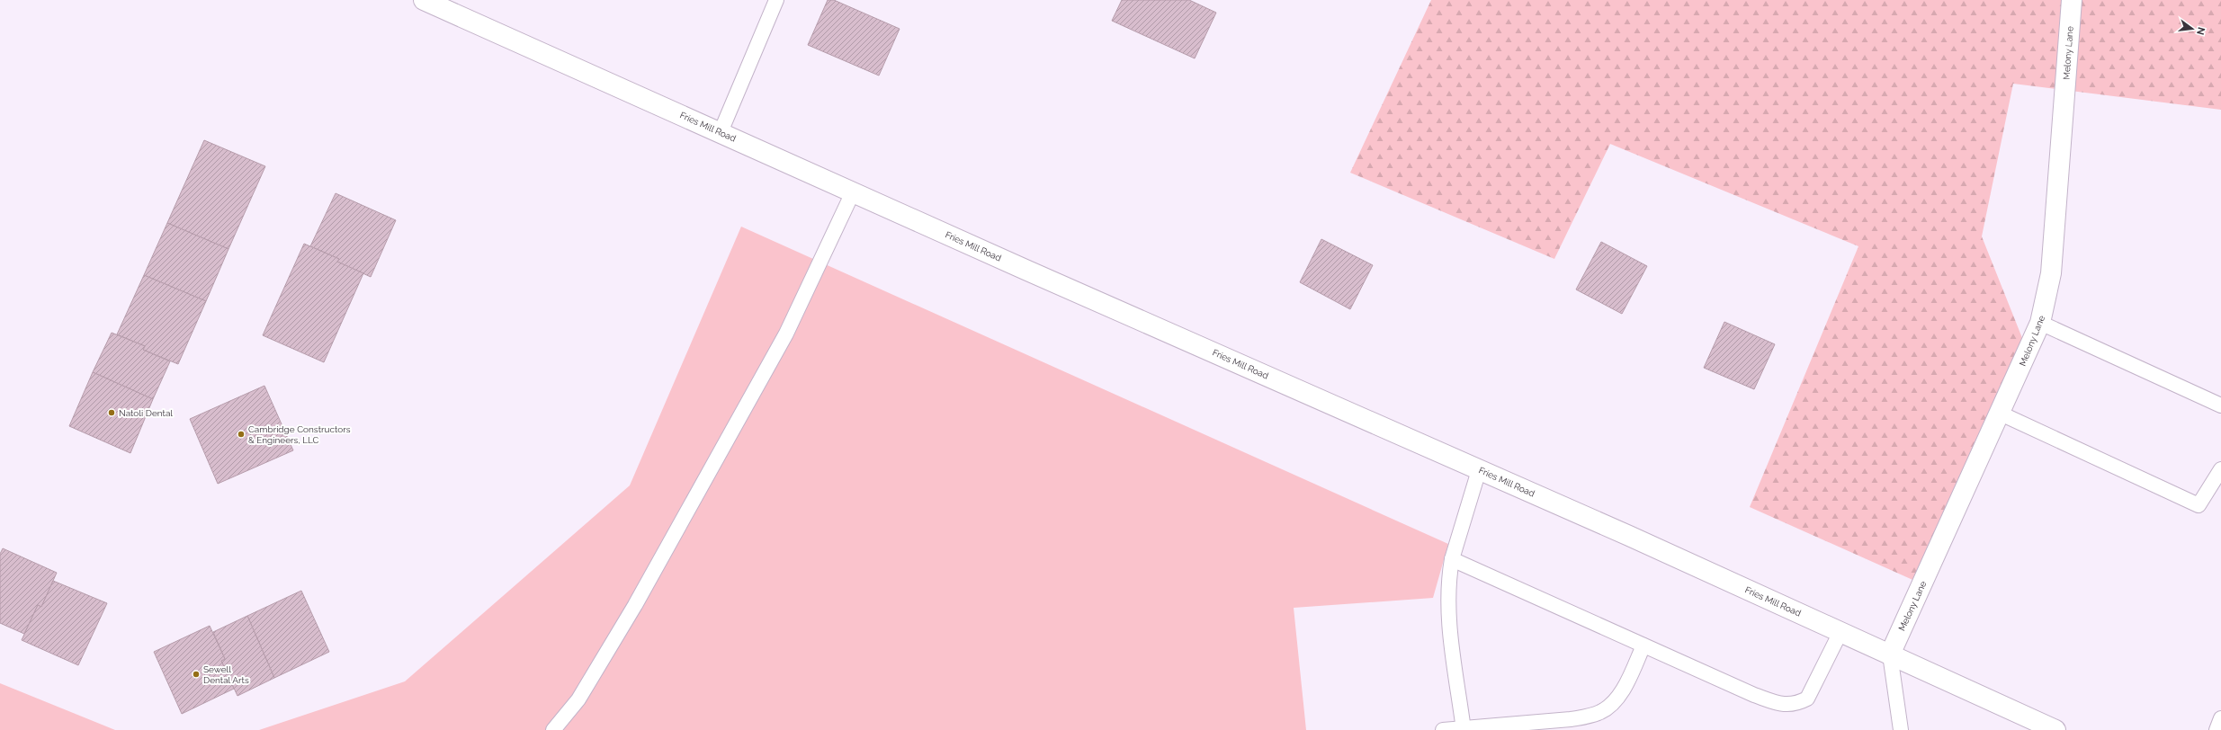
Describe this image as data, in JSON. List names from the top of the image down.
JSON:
{
  "streets": {
    "main road": ["Melony Lane", "Fries Mill Road"]
  },
  "crossings": [
    ["Melony Lane", "Fries Mill Road"]
  ],
  "places": ["Natoli Dental", "Cambridge Constructors & Engineers, LLC", "Sewell Dental Arts"],
  "north": "right"
}
